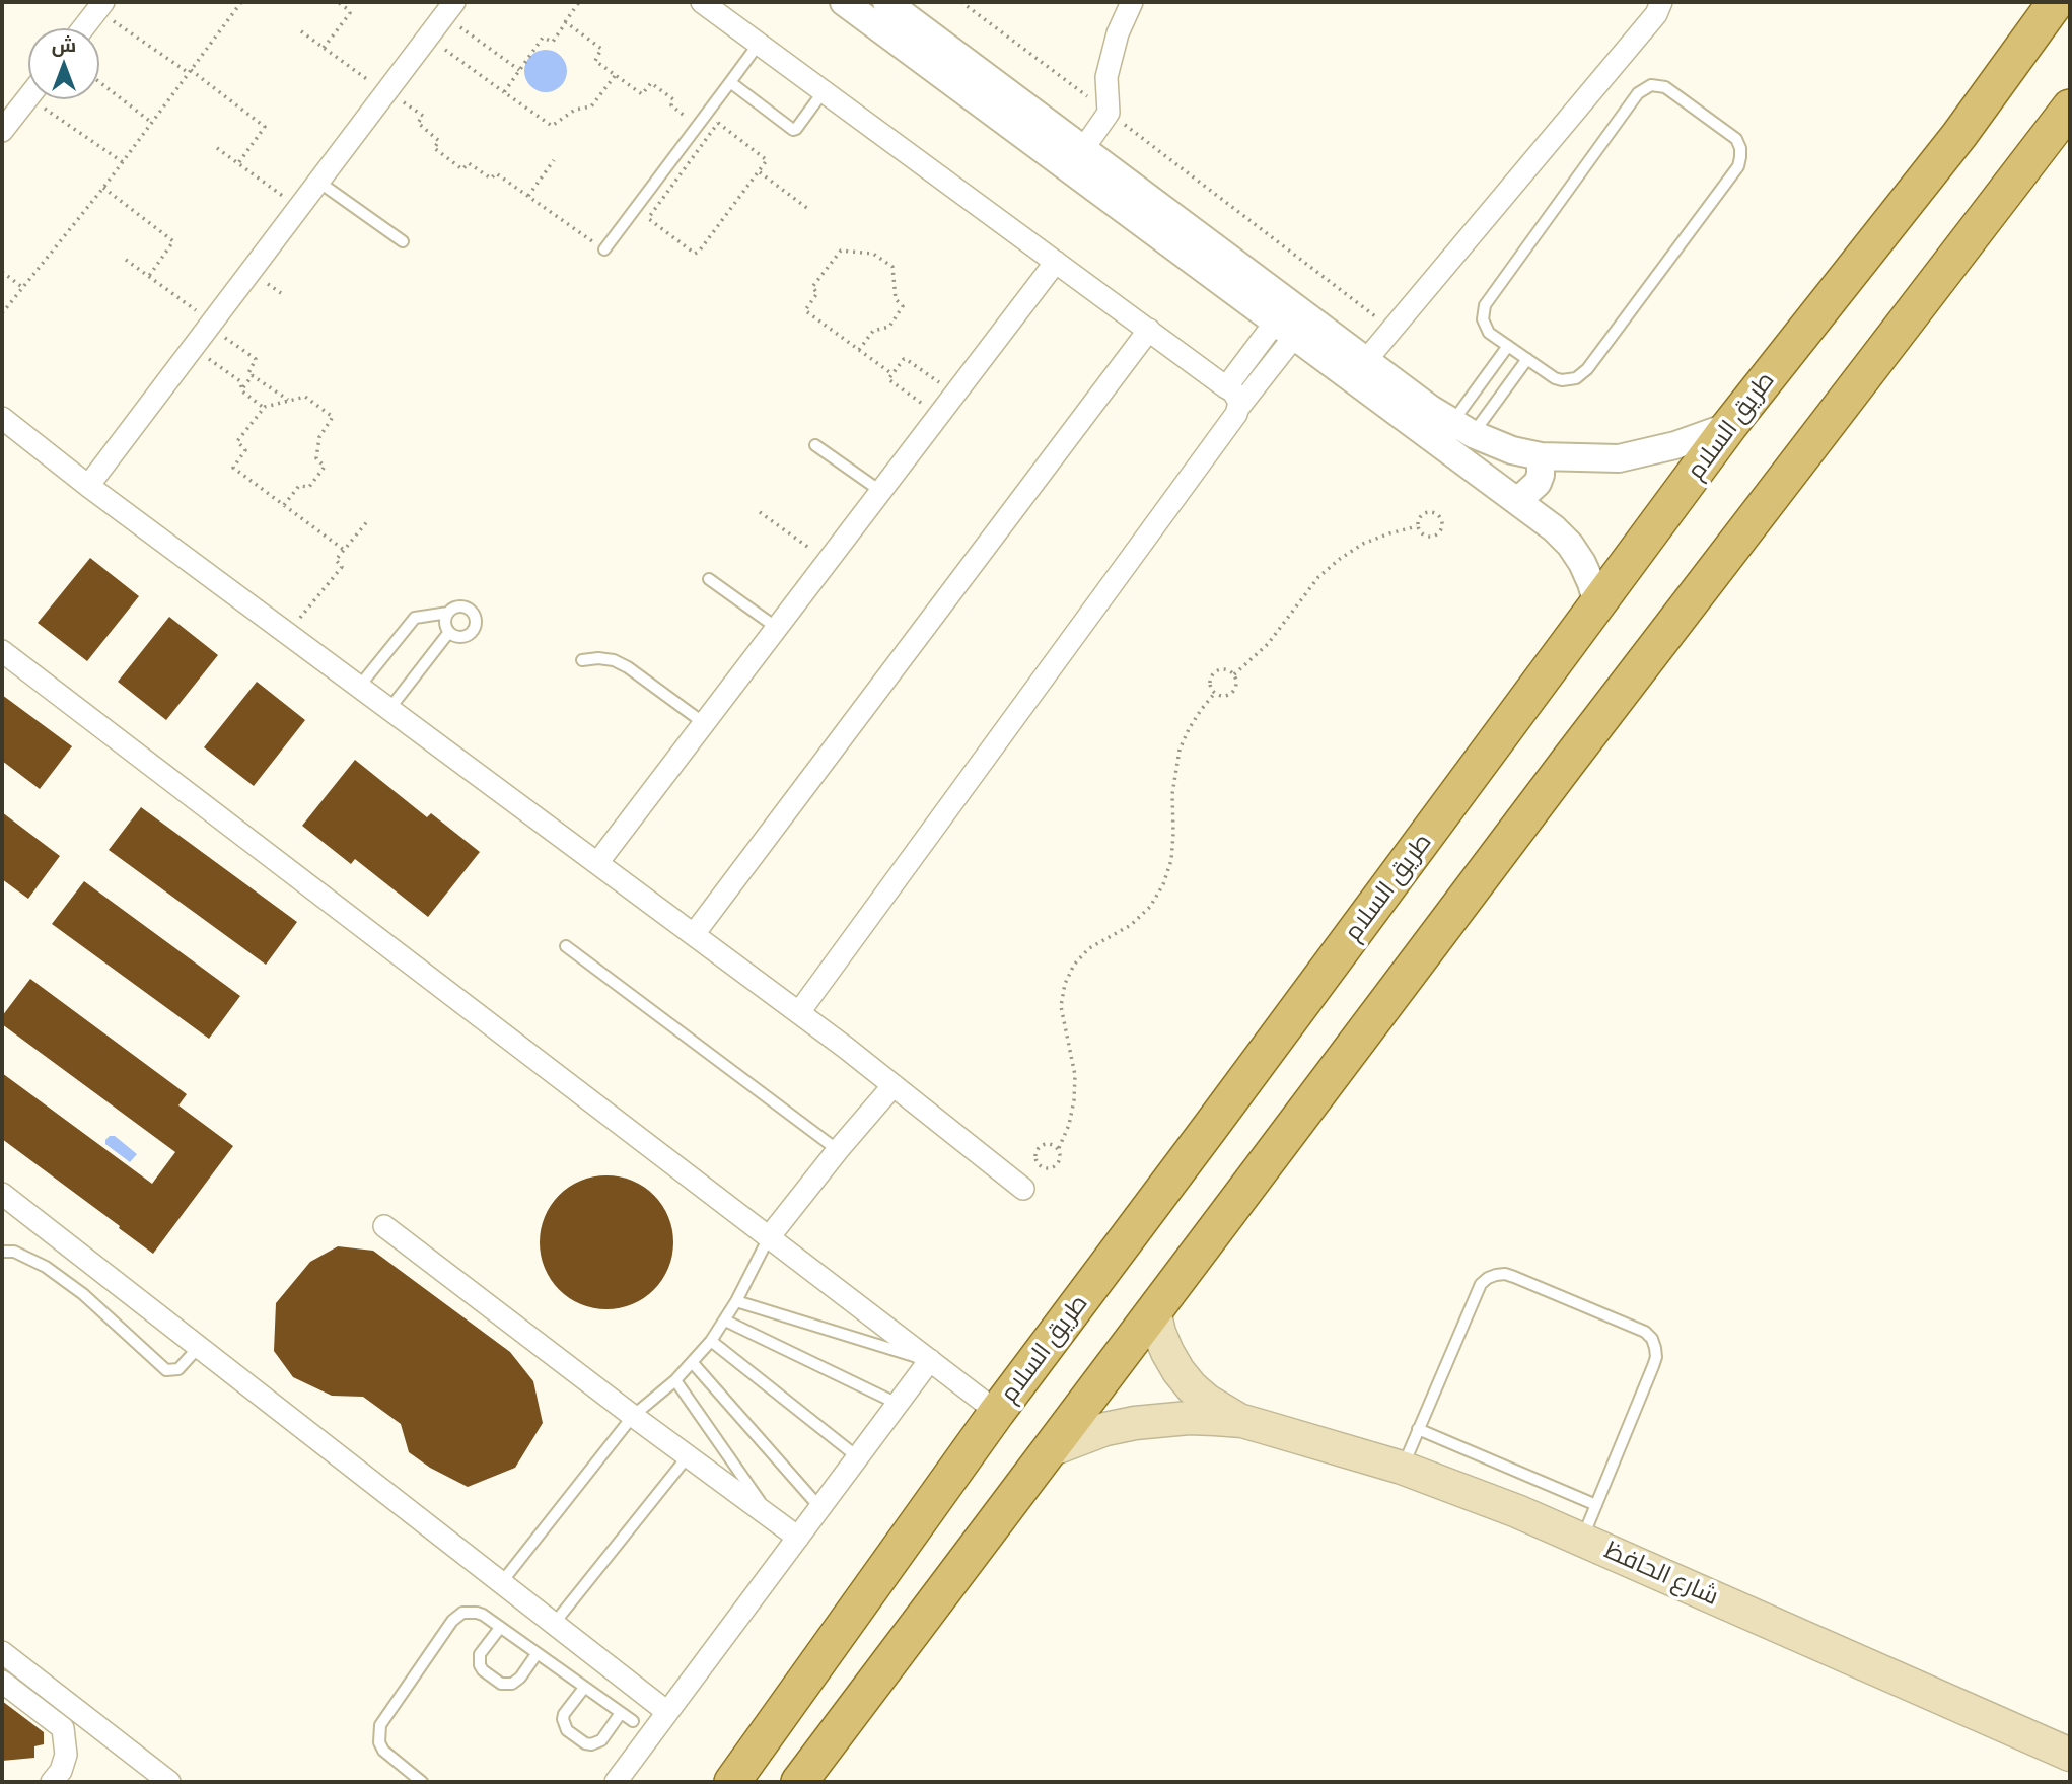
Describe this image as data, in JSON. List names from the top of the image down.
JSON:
{
  "streets": {
    "main road": ["طريق السلام", "شارع الحافظ"]
  },
  "north": "top"
}
